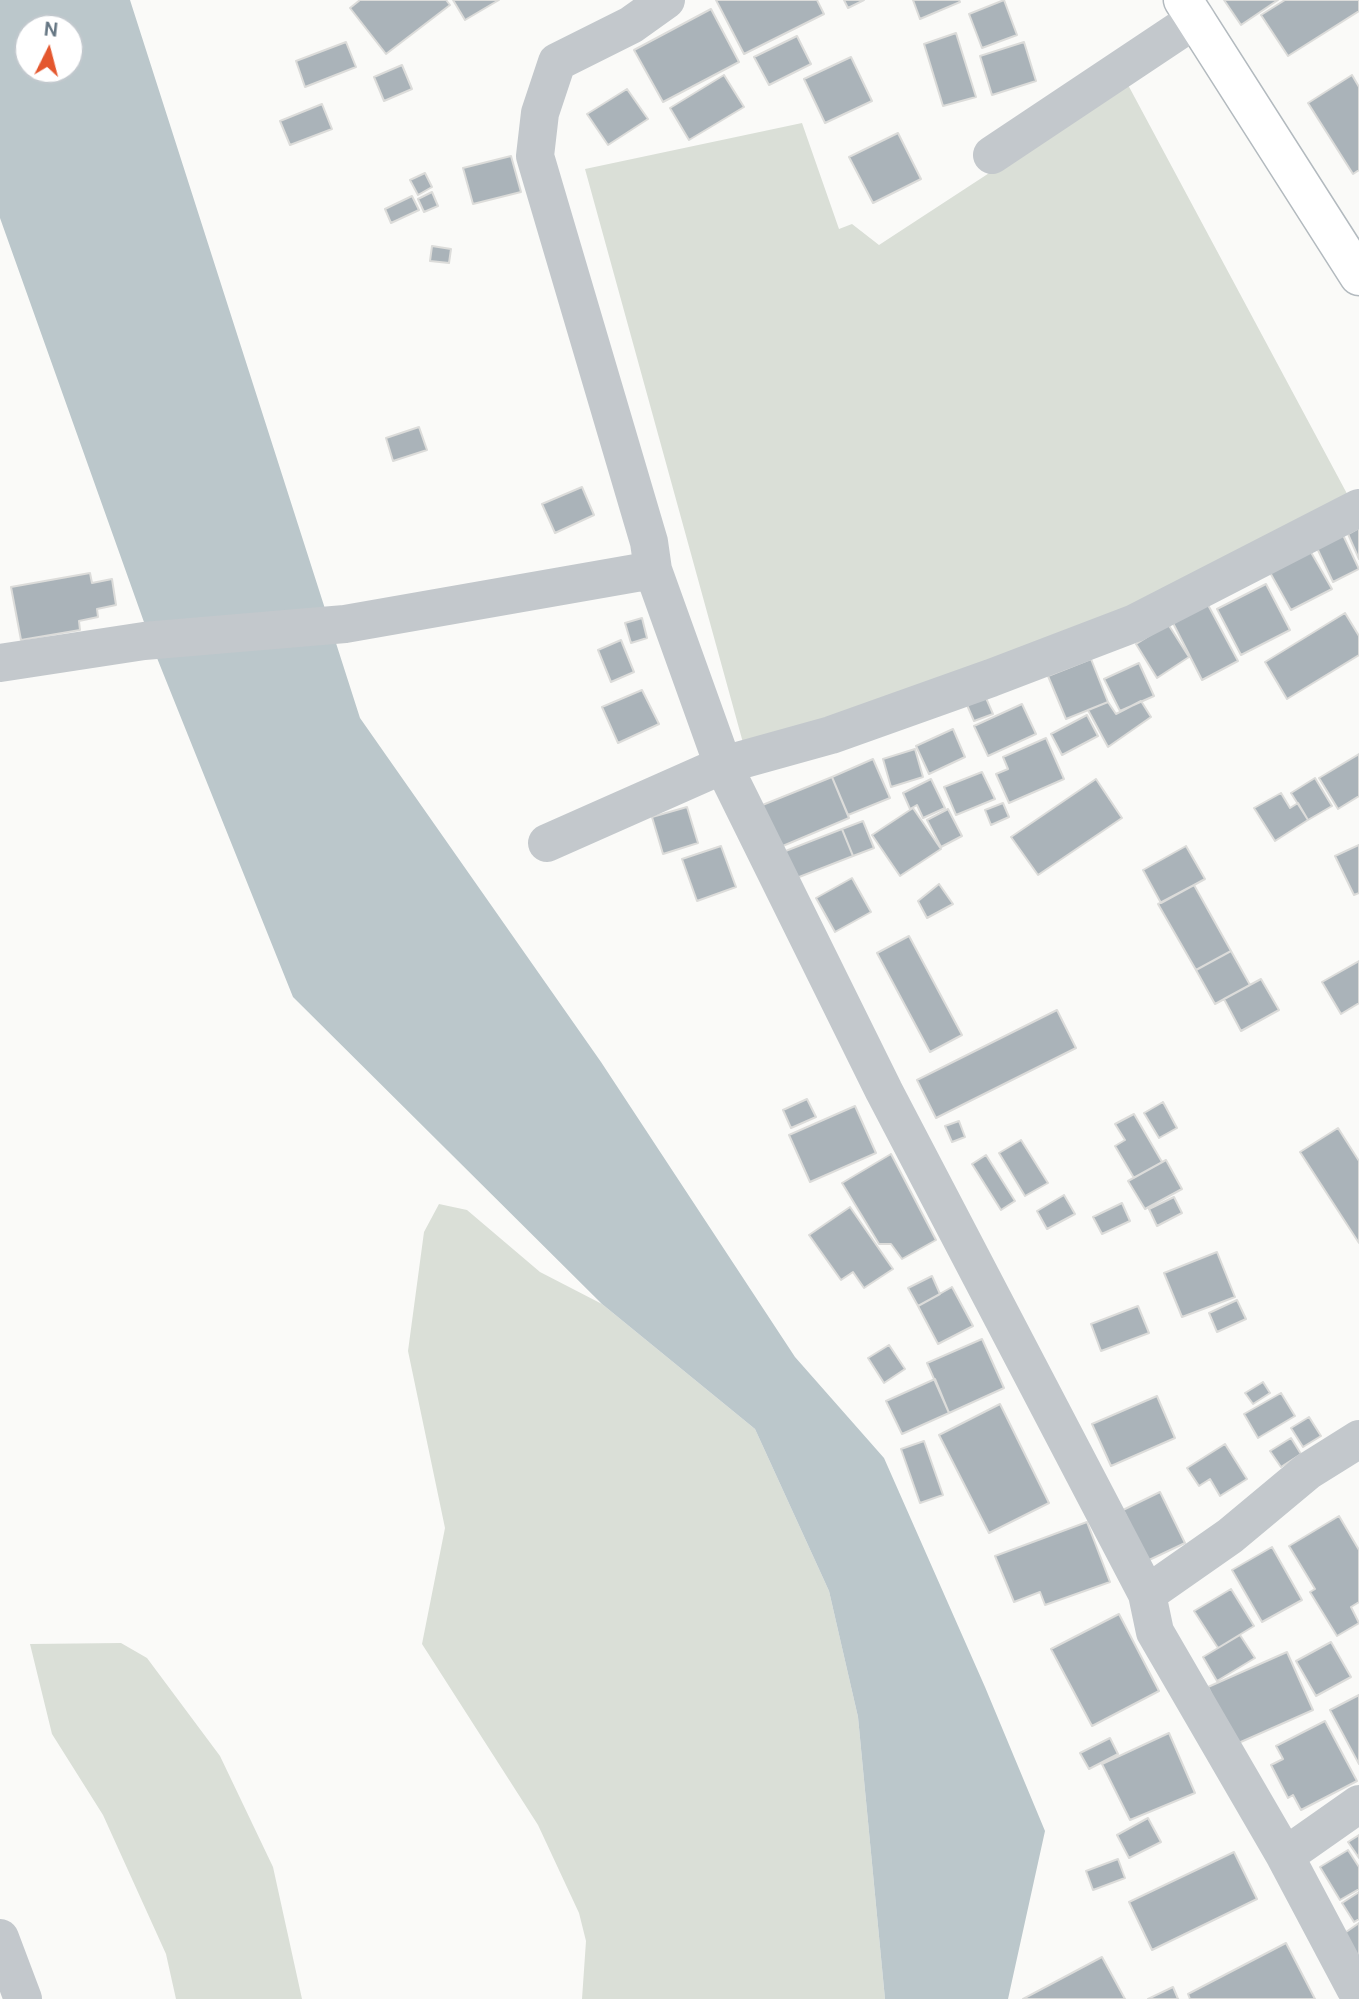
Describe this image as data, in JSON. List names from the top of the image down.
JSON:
{
  "north": "top"
}
